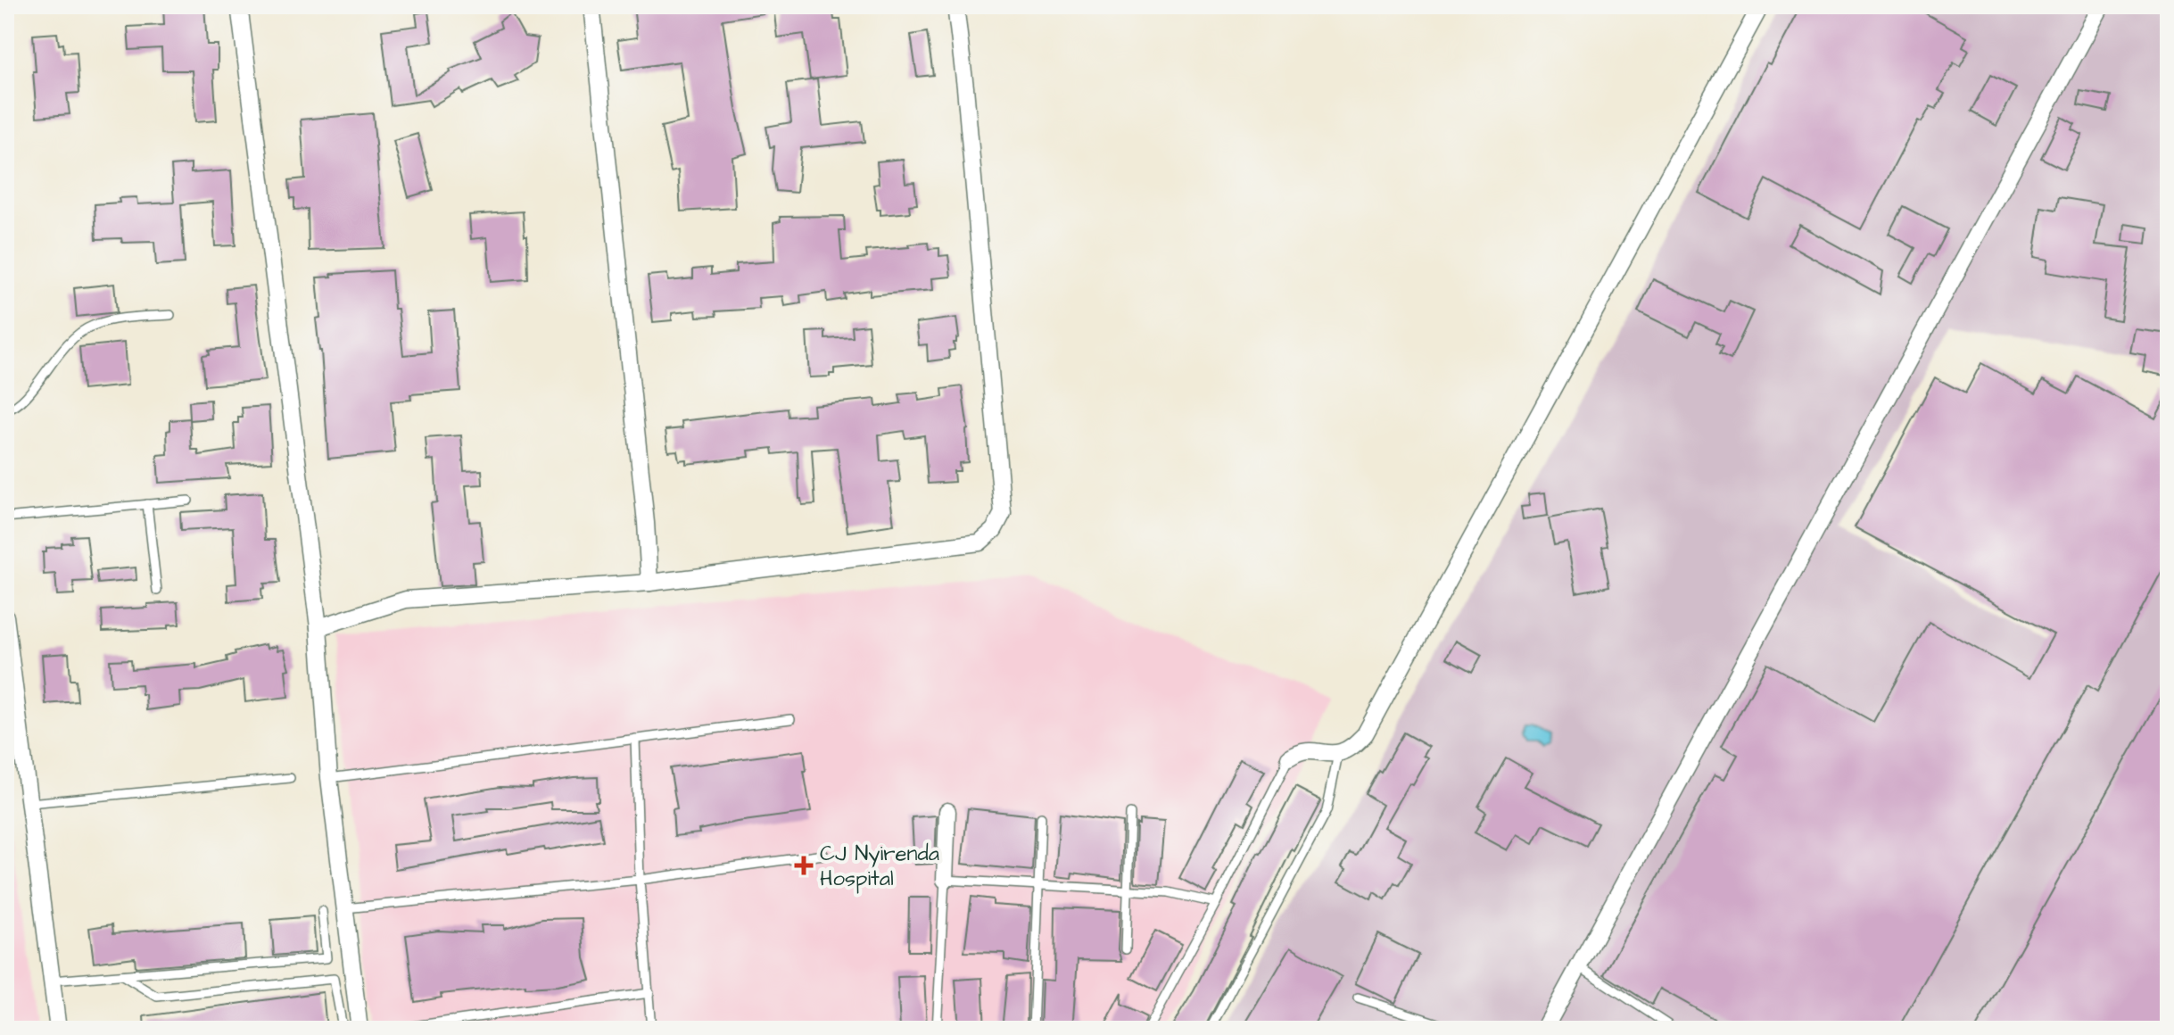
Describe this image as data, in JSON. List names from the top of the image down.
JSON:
{
  "places": {
    "health": ["CJ Nyirenda Hospital"]
  }
}
